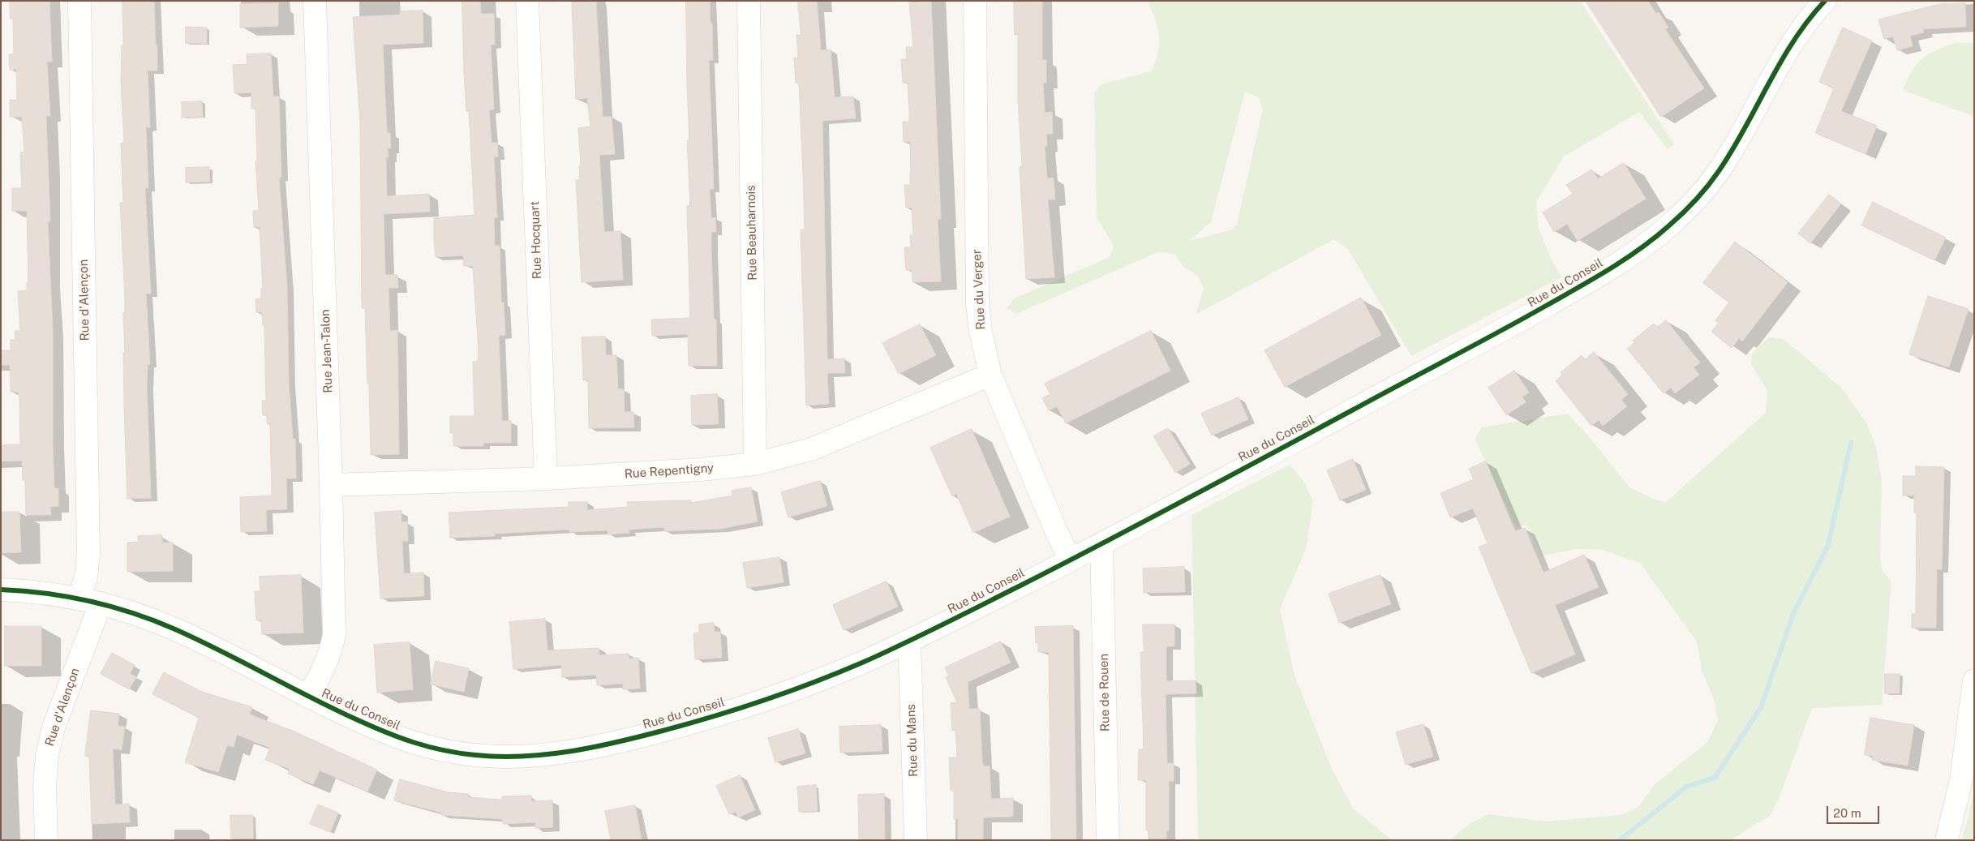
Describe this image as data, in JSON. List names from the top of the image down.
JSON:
{
  "streets": {
    "street": [
      "Rue Beauharnois",
      "Rue Hocquart",
      "Rue du Conseil",
      "Rue du Verger",
      "Rue d'Alençon",
      "Rue Jean-Talon",
      "Rue Repentigny",
      "Rue de Rouen",
      "Rue du Mans"
    ]
  },
  "crossings": [
    ["Rue Beauharnois", "Rue Repentigny"],
    ["Rue Hocquart", "Rue Repentigny"],
    ["Rue du Conseil", "Rue du Verger"],
    ["Rue du Conseil", "Rue d'Alençon"],
    ["Rue du Conseil", "Rue Jean-Talon"],
    ["Rue du Conseil", "Rue de Rouen"],
    ["Rue du Conseil", "Rue du Mans"],
    ["Rue du Verger", "Rue Repentigny"],
    ["Rue Jean-Talon", "Rue Repentigny"]
  ],
  "scale_bar": "20 m"
}
